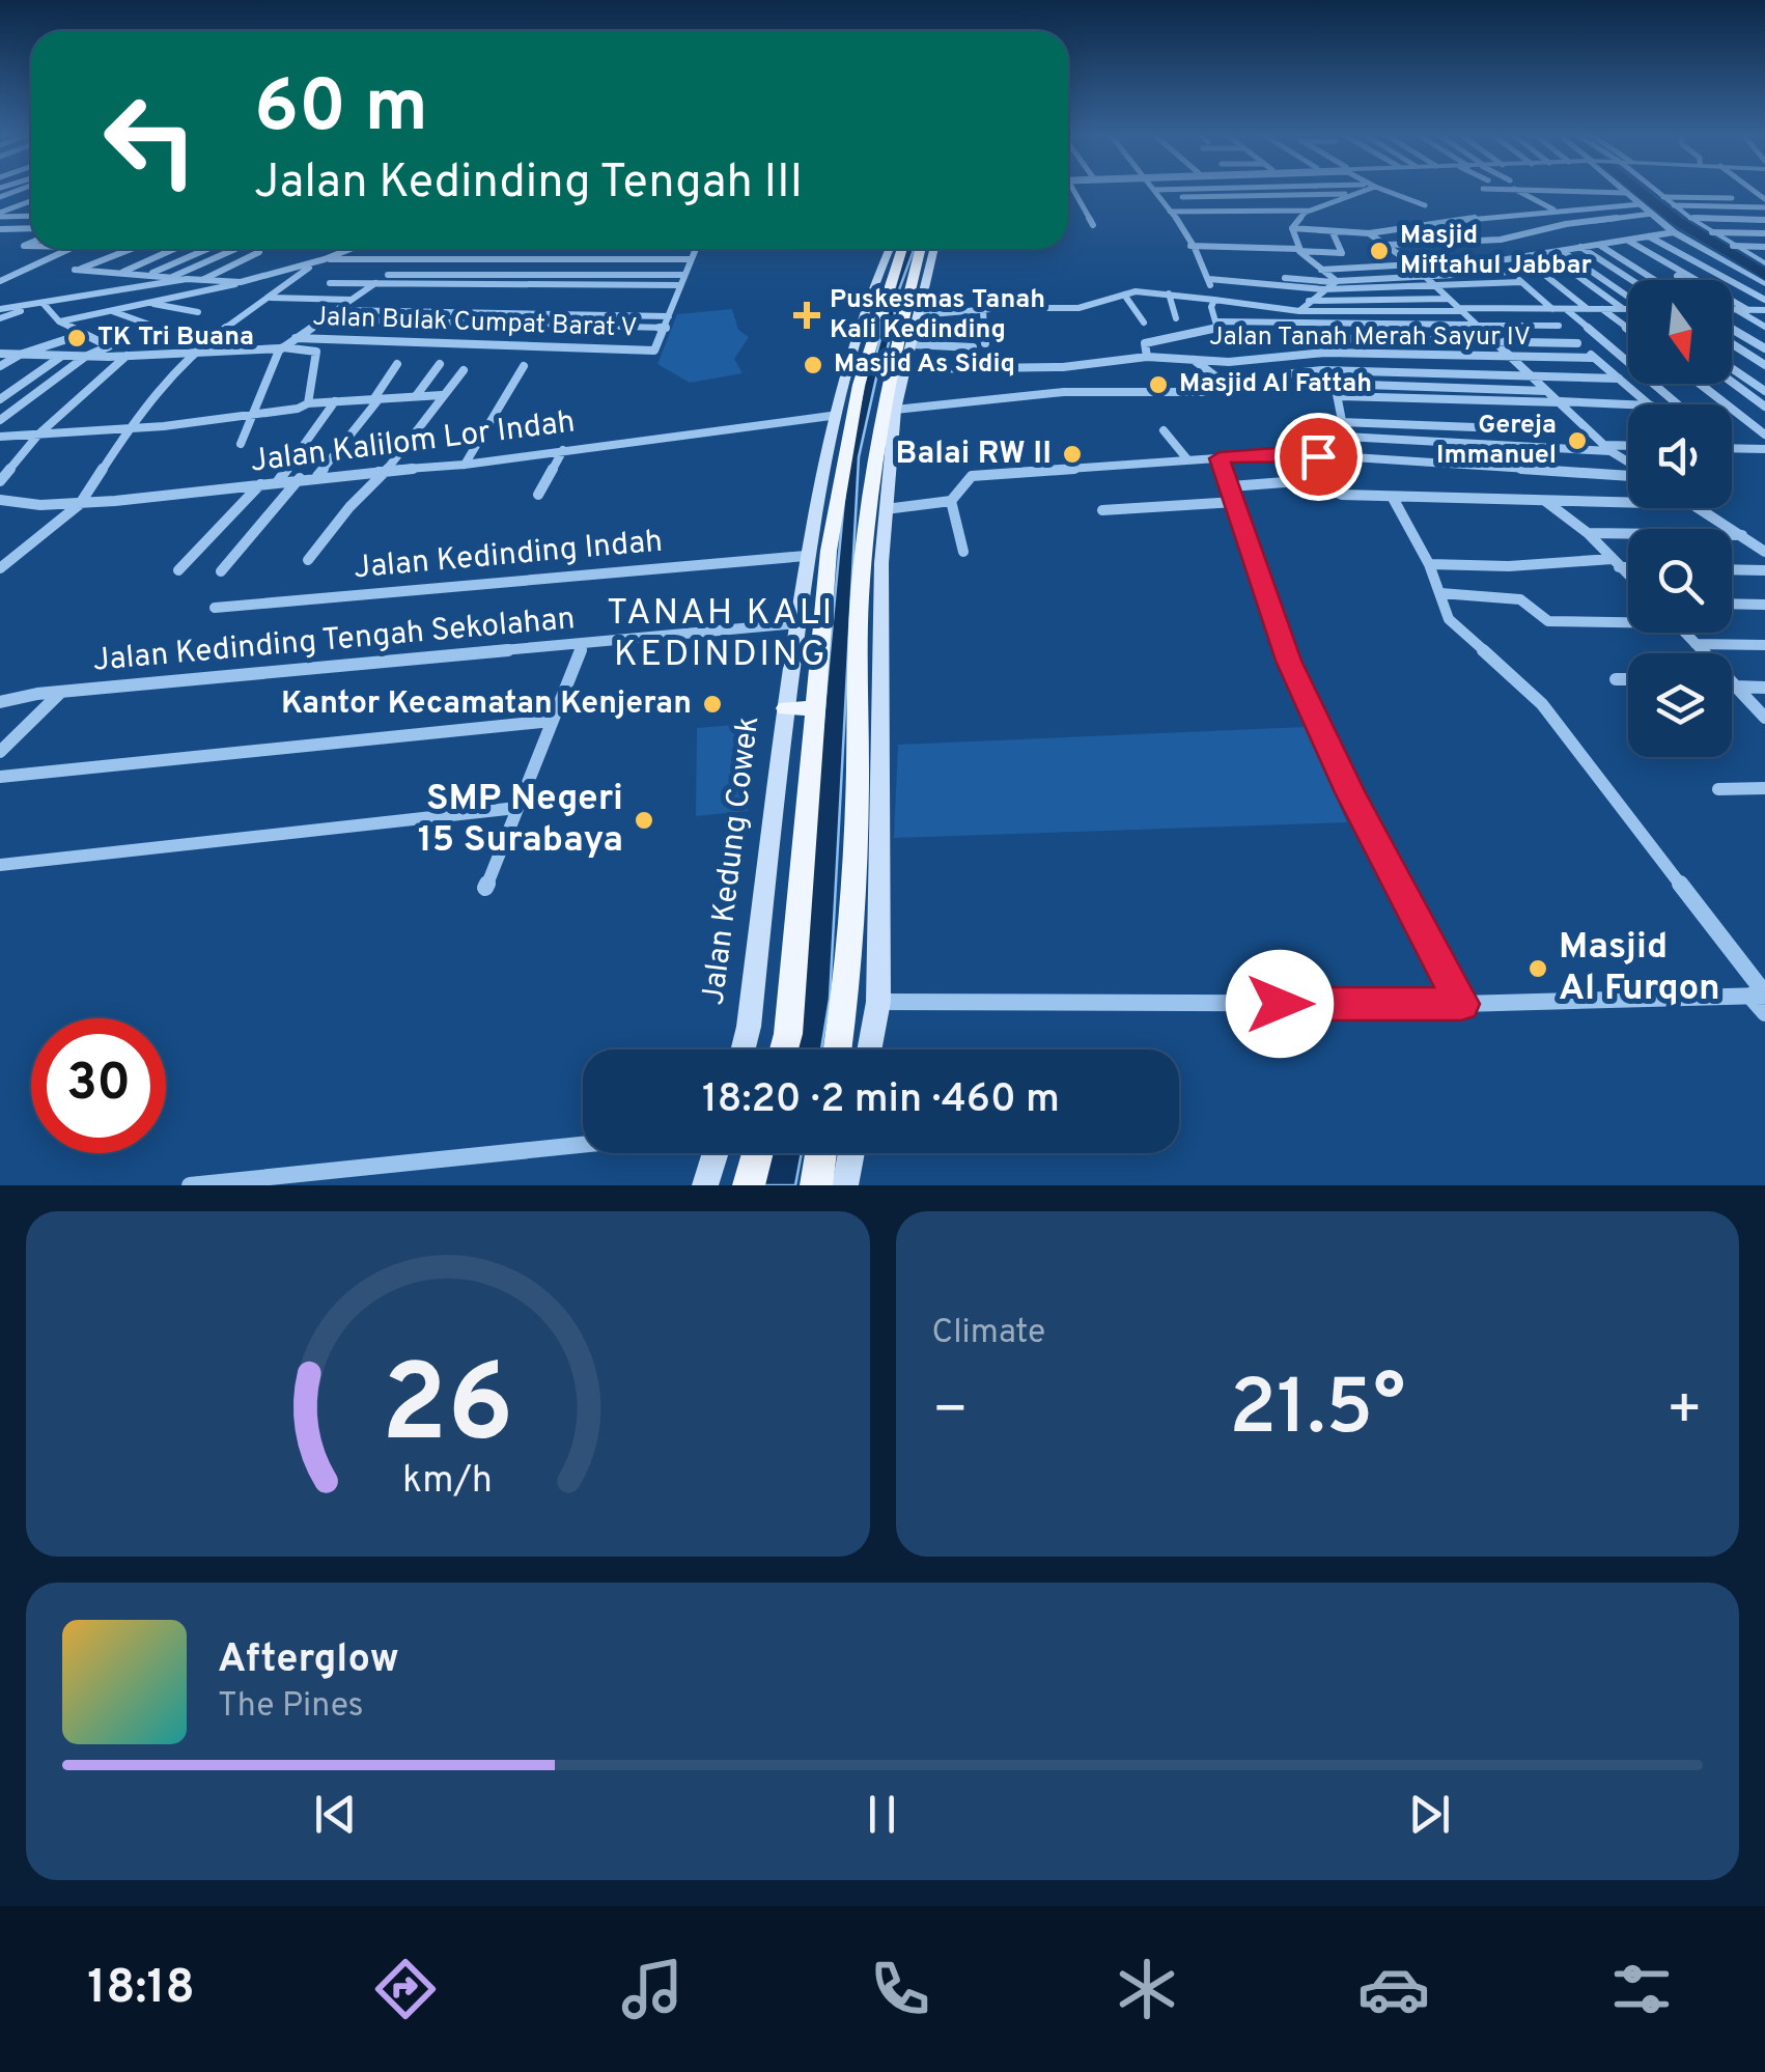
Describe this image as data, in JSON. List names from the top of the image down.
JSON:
{
  "streets": {
    "highway": ["Jalan Kedung Cowek"],
    "street": [
      "Jalan Bulak Cumpat Barat V",
      "Jalan Tanah Merah Sayur IV",
      "Jalan Kalilom Lor Indah",
      "Jalan Kedinding Indah",
      "Jalan Kedinding Tengah Sekolahan"
    ]
  },
  "crossings": [
    ["Jalan Kalilom Lor Indah", "Jalan Kedung Cowek"],
    ["Jalan Kedinding Indah", "Jalan Kedung Cowek"],
    ["Jalan Kedinding Tengah Sekolahan", "Jalan Kedung Cowek"]
  ],
  "districts": ["TANAH KALI KEDINDING"],
  "places": {
    "other": [
      "Masjid Miftahul Jabbar",
      "TK Tri Buana",
      "Masjid As Sidiq",
      "Masjid Al Fattah",
      "Gereja Immanuel",
      "Balai RW II",
      "Kantor Kecamatan Kenjeran",
      "SMP Negeri 15 Surabaya",
      "Masjid Al Furqon"
    ],
    "health": ["Puskesmas Tanah Kali Kedinding"]
  },
  "north": "bottom",
  "page": {
    "turn": ["60 m", "Jalan Kedinding Tengah III"],
    "limit": "30",
    "trip": "18:20 · 2 min · 460 m",
    "tile": "Climate",
    "heat": ["−", "21.5°", "+"],
    "song": ["Afterglow", "The Pines"],
    "tabs": "18:18",
    "gauge": ["26", "km/h"]
  }
}
